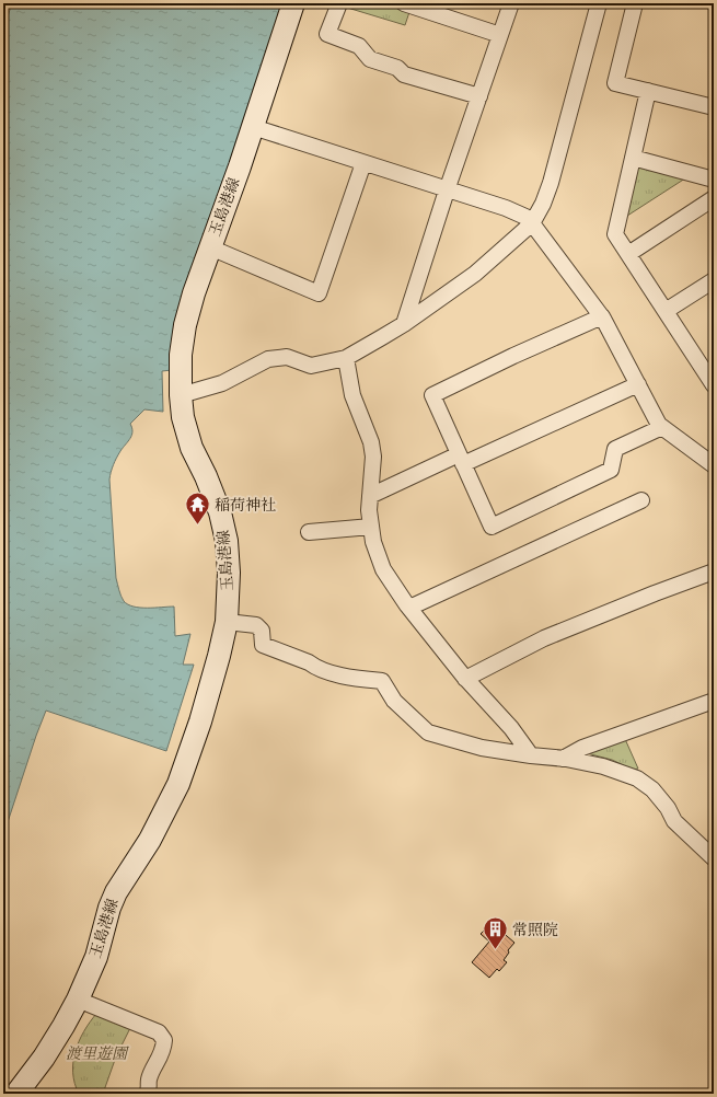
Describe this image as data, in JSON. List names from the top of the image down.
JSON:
{
  "streets": {
    "main road": ["玉島港線"]
  },
  "parks": ["渡里遊園"],
  "places": {
    "temple": ["稲荷神社"],
    "building": ["常照院"]
  }
}
